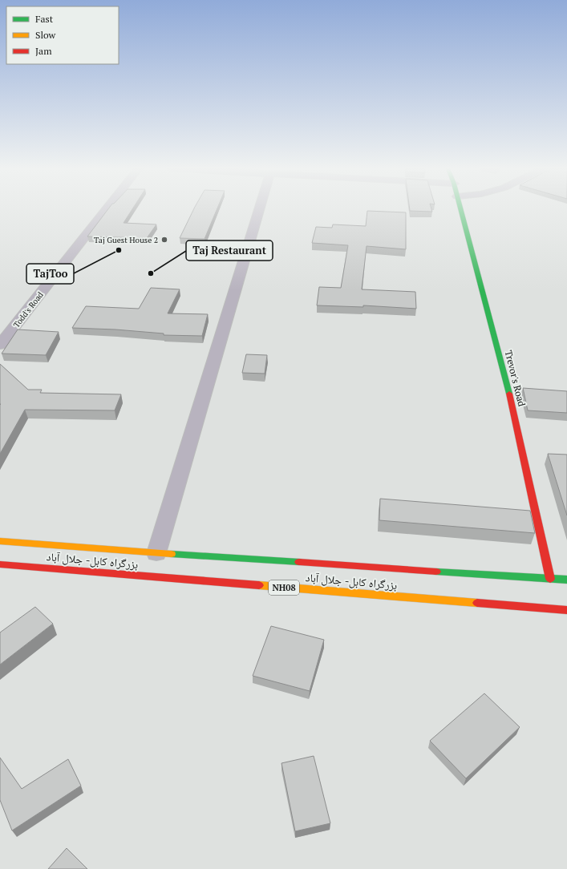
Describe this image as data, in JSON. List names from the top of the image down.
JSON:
{
  "streets": {
    "main road": ["Trevor's Road", "بزرگراه کابل- جلال آباد", "NH08"],
    "street": ["Todd's Road"]
  },
  "crossings": [
    ["Trevor's Road", "بزرگراه کابل- جلال آباد"]
  ],
  "places": ["Taj Guest House 2", "TajToo", "Taj Restaurant"],
  "legend": ["Fast", "Slow", "Jam"]
}
